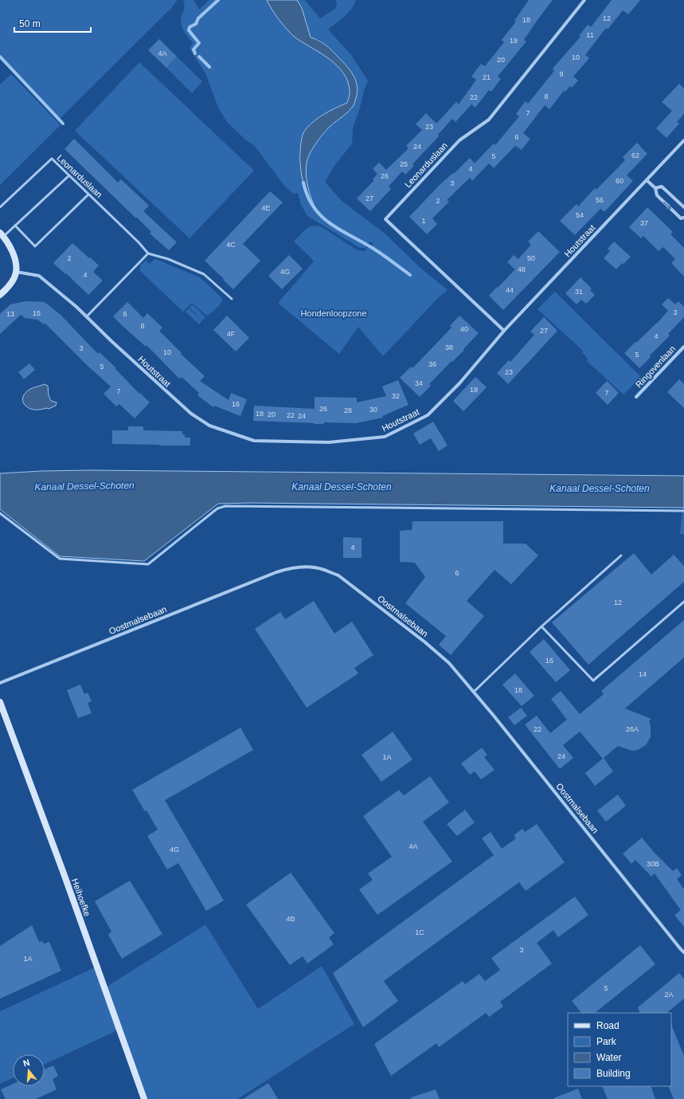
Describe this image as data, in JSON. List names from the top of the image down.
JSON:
{
  "streets": {
    "street": [
      "Leonarduslaan",
      "Houtstraat",
      "Ringovenlaan",
      "Oostmalsebaan",
      "Heihoefke"
    ]
  },
  "crossings": [
    ["Leonarduslaan", "Houtstraat"]
  ],
  "water": ["Kanaal Dessel-Schoten"],
  "parks": ["Hondenloopzone"],
  "house_numbers": [
    "12",
    "18",
    "11",
    "19",
    "4A",
    "10",
    "20",
    "9",
    "21",
    "8",
    "22",
    "7",
    "23",
    "6",
    "24",
    "62",
    "5",
    "25",
    "4",
    "26",
    "60",
    "3",
    "27",
    "56",
    "2",
    "4E",
    "54",
    "1",
    "37",
    "4C",
    "2",
    "50",
    "48",
    "4G",
    "4",
    "44",
    "31",
    "3",
    "15",
    "13",
    "6",
    "8",
    "40",
    "27",
    "4F",
    "4",
    "38",
    "3",
    "10",
    "5",
    "36",
    "5",
    "23",
    "34",
    "19",
    "7",
    "7",
    "32",
    "16",
    "26",
    "30",
    "28",
    "18",
    "20",
    "22",
    "24",
    "4",
    "6",
    "12",
    "16",
    "14",
    "18",
    "22",
    "26A",
    "24",
    "1A",
    "4A",
    "4G",
    "30B",
    "4B",
    "1C",
    "3",
    "1A",
    "5",
    "2A"
  ],
  "legend": [
    "Road",
    "Park",
    "Water",
    "Building"
  ],
  "scale_bar": "50 m",
  "north": "top"
}
